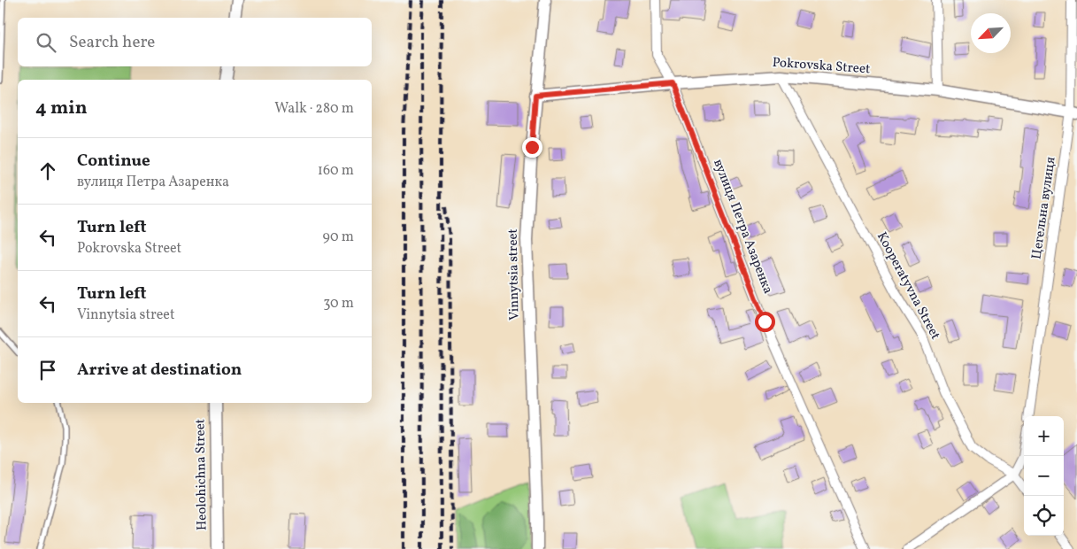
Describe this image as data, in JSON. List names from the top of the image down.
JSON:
{
  "streets": {
    "street": [
      "Pokrovska Street",
      "Цегельна вулиця",
      "вулиця Петра Азаренка",
      "Vinnytsia street",
      "Kooperatyvna Street",
      "Heolohichna Street"
    ]
  },
  "crossings": [
    ["Pokrovska Street", "Цегельна вулиця"],
    ["Pokrovska Street", "вулиця Петра Азаренка"],
    ["Pokrovska Street", "Vinnytsia street"],
    ["Pokrovska Street", "Kooperatyvna Street"]
  ],
  "north": "bottom left",
  "page": {
    "search": "Search here",
    "heading": ["4 min", "Walk · 280 m"],
    "list": [
      ["Continue", "вулиця Петра Азаренка", "160 m"],
      ["Turn left", "Pokrovska Street", "90 m"],
      ["Turn left", "Vinnytsia street", "30 m"],
      "Arrive at destination"
    ],
    "map_buttons": ["+", "−"]
  }
}
